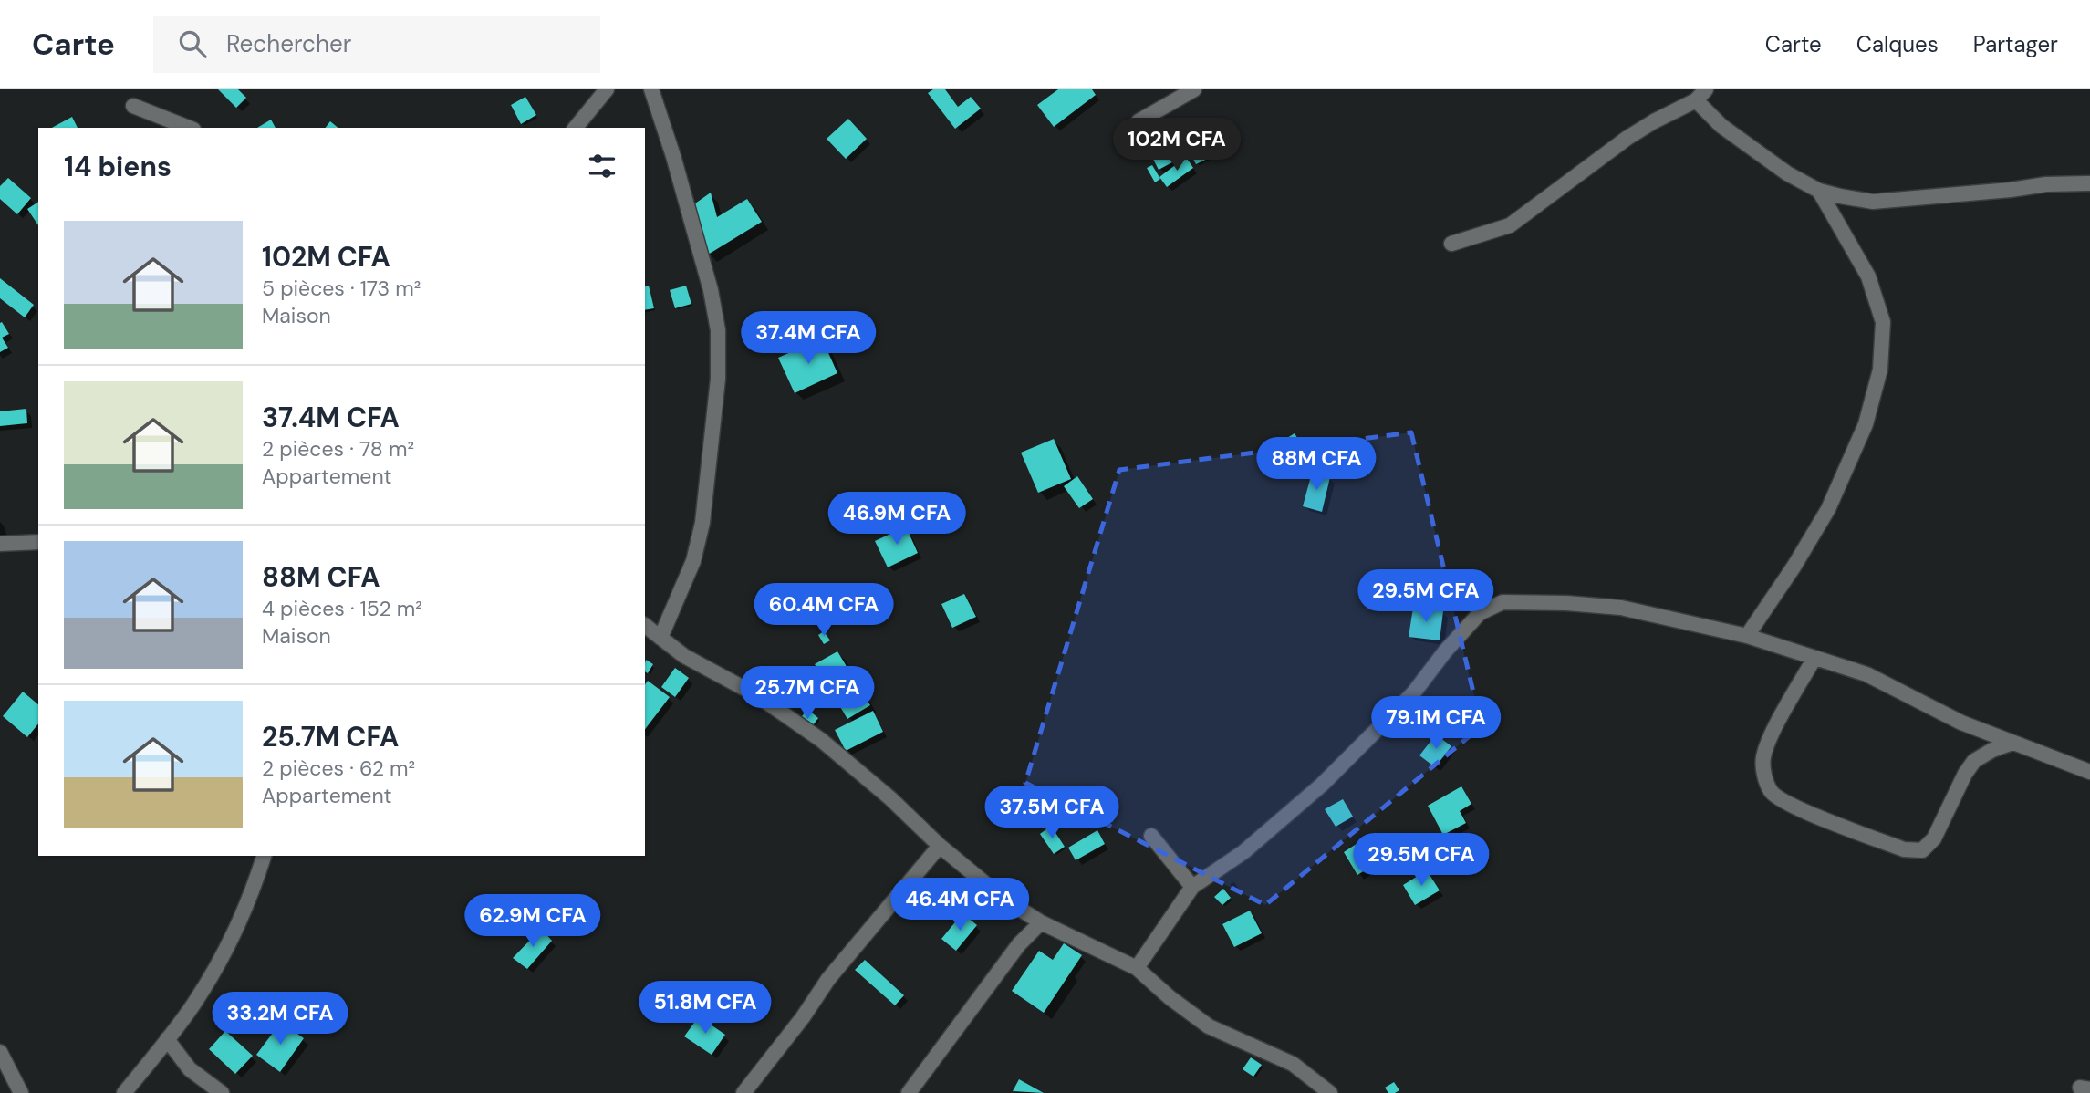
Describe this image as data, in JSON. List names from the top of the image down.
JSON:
{
  "page": {
    "header": "Carte",
    "search": "Rechercher",
    "nav": ["Carte", "Calques", "Partager"],
    "price": [
      "102M CFA",
      "37.4M CFA",
      "88M CFA",
      "46.9M CFA",
      "29.5M CFA",
      "60.4M CFA",
      "25.7M CFA",
      "79.1M CFA",
      "37.5M CFA",
      "29.5M CFA",
      "46.4M CFA",
      "62.9M CFA",
      "51.8M CFA",
      "33.2M CFA"
    ],
    "heading": "14 biens",
    "list": [
      {
        "name": "102M CFA",
        "note": "5 pièces · 173 m² · Maison"
      },
      {
        "name": "37.4M CFA",
        "note": "2 pièces · 78 m² · Appartement"
      },
      {
        "name": "88M CFA",
        "note": "4 pièces · 152 m² · Maison"
      },
      {
        "name": "25.7M CFA",
        "note": "2 pièces · 62 m² · Appartement"
      }
    ]
  }
}
